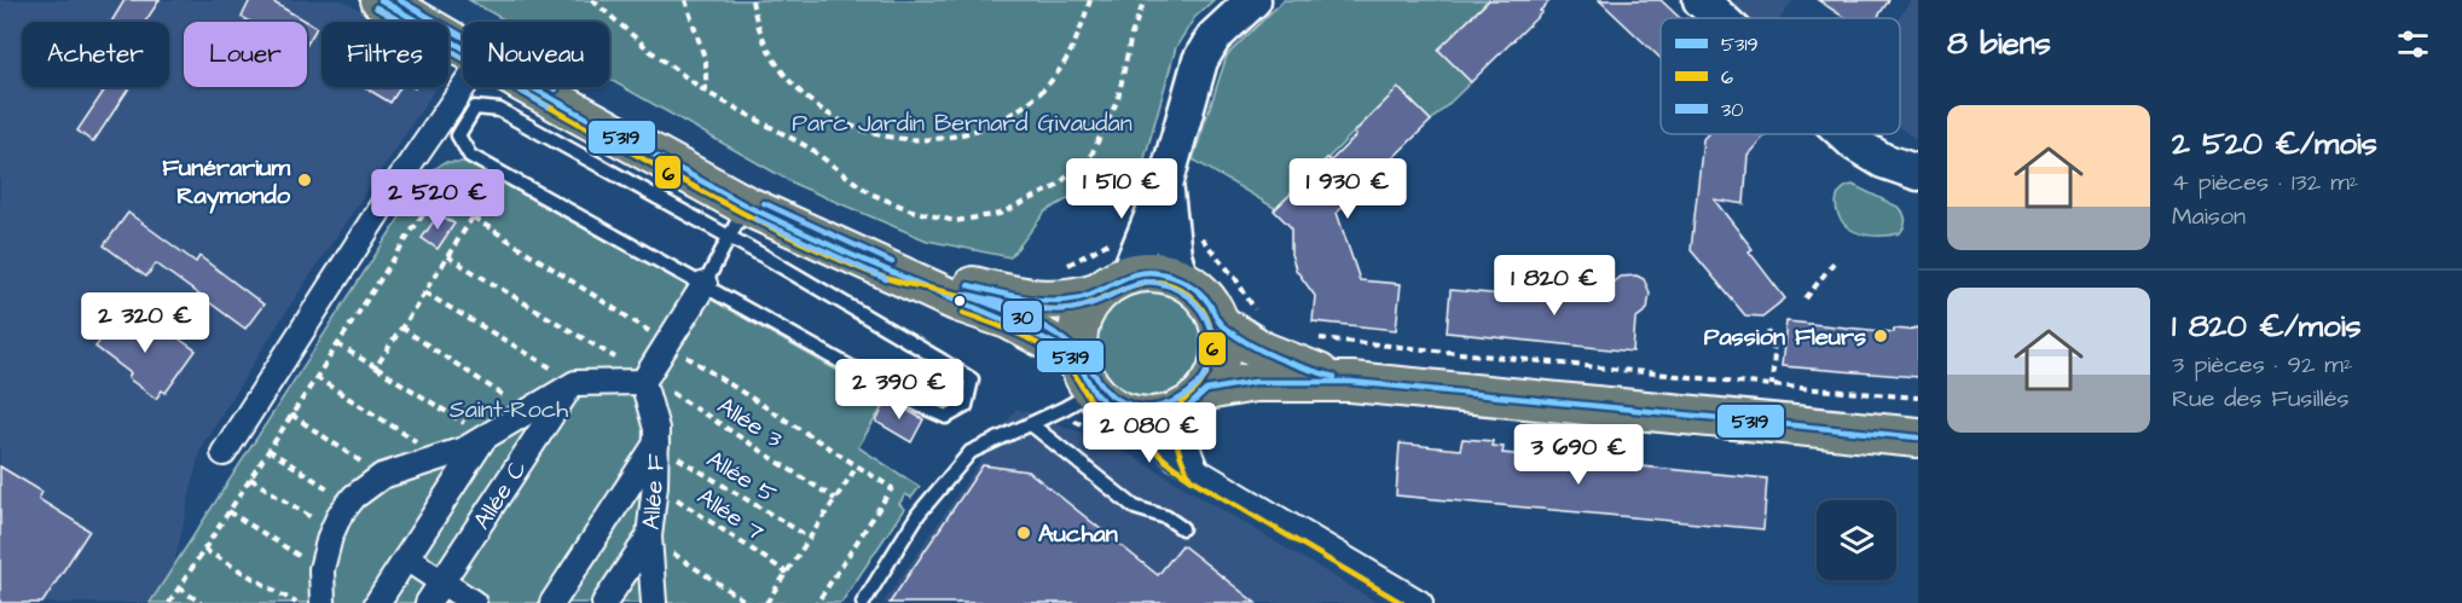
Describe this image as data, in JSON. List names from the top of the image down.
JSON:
{
  "streets": {
    "street": ["Allée F", "Allée C"],
    "path": ["Allée 3", "Allée 5", "Allée 7"]
  },
  "crossings": [
    ["Allée 3", "Allée F"],
    ["Allée 5", "Allée F"],
    ["Allée F", "Allée 7"]
  ],
  "parks": ["Parc Jardin Bernard Givaudan", "Saint-Roch"],
  "places": ["Funérarium Raymondo", "Passion Fleurs", "Auchan"],
  "lines": ["transit line 5319", "transit line 30", "transit line 6"],
  "legend": ["5319", "6", "30"],
  "page": {
    "heading": "8 biens",
    "chip": [
      "Acheter",
      "Louer",
      "Filtres",
      "Nouveau"
    ],
    "list": [
      {
        "name": "2 520 €/mois",
        "note": "4 pièces · 132 m² · Maison"
      },
      {
        "name": "1 820 €/mois",
        "note": "3 pièces · 92 m² · Rue des Fusillés"
      }
    ],
    "price": [
      "1 510 €",
      "1 930 €",
      "2 520 €",
      "1 820 €",
      "2 320 €",
      "2 390 €",
      "2 080 €",
      "3 690 €"
    ]
  }
}
